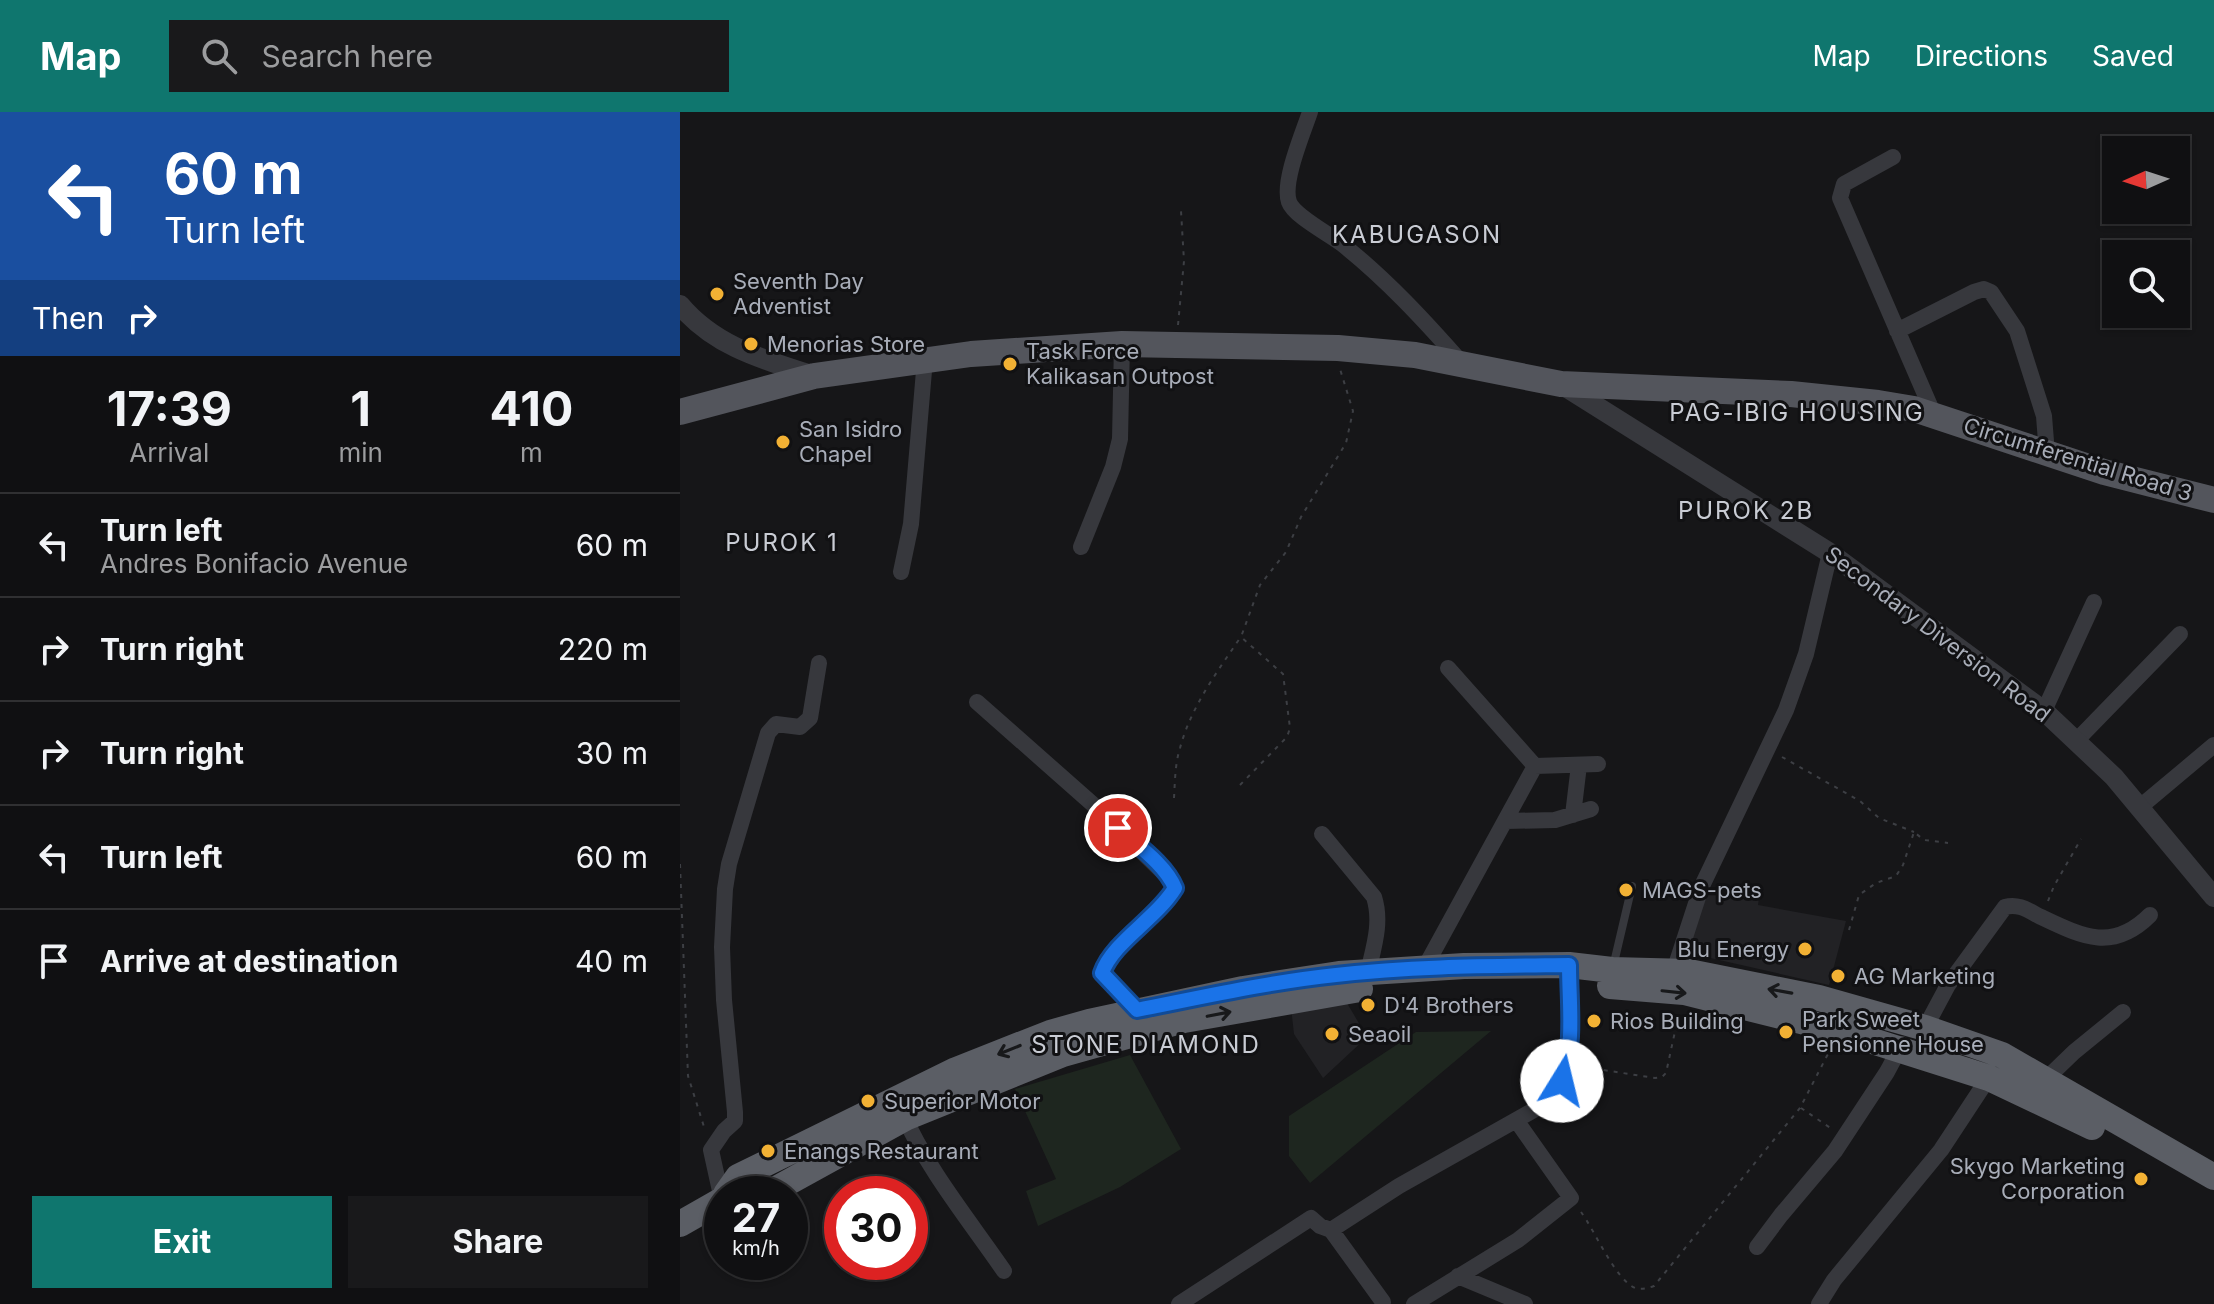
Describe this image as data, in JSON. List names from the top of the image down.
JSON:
{
  "streets": {
    "main road": ["Circumferential Road 3", "Secondary Diversion Road"]
  },
  "crossings": [
    ["Circumferential Road 3", "Secondary Diversion Road"]
  ],
  "districts": [
    "KABUGASON",
    "PAG-IBIG HOUSING",
    "PUROK 2B",
    "PUROK 1",
    "STONE DIAMOND"
  ],
  "places": [
    "Seventh Day Adventist",
    "Menorias Store",
    "Task Force Kalikasan Outpost",
    "San Isidro Chapel",
    "MAGS-pets",
    "Blu Energy",
    "AG Marketing",
    "D'4 Brothers",
    "Rios Building",
    "Park Sweet Pensionne House",
    "Seaoil",
    "Superior Motor",
    "Enangs Restaurant",
    "Skygo Marketing Corporation"
  ],
  "north": "left",
  "page": {
    "header": "Map",
    "search": "Search here",
    "nav": ["Map", "Directions", "Saved"],
    "turn": ["60 m", "Turn left"],
    "then": "Then",
    "eta": [
      "17:39",
      "Arrival",
      "1",
      "min",
      "410",
      "m"
    ],
    "list": [
      {
        "name": "Turn left",
        "note": "Andres Bonifacio Avenue",
        "value": "60 m"
      },
      {
        "name": "Turn right",
        "value": "220 m"
      },
      {
        "name": "Turn right",
        "value": "30 m"
      },
      {
        "name": "Turn left",
        "value": "60 m"
      },
      {
        "name": "Arrive at destination",
        "value": "40 m"
      }
    ],
    "speed": "27 km/h",
    "limit": "30",
    "buttons": ["Exit", "Share"]
  }
}
